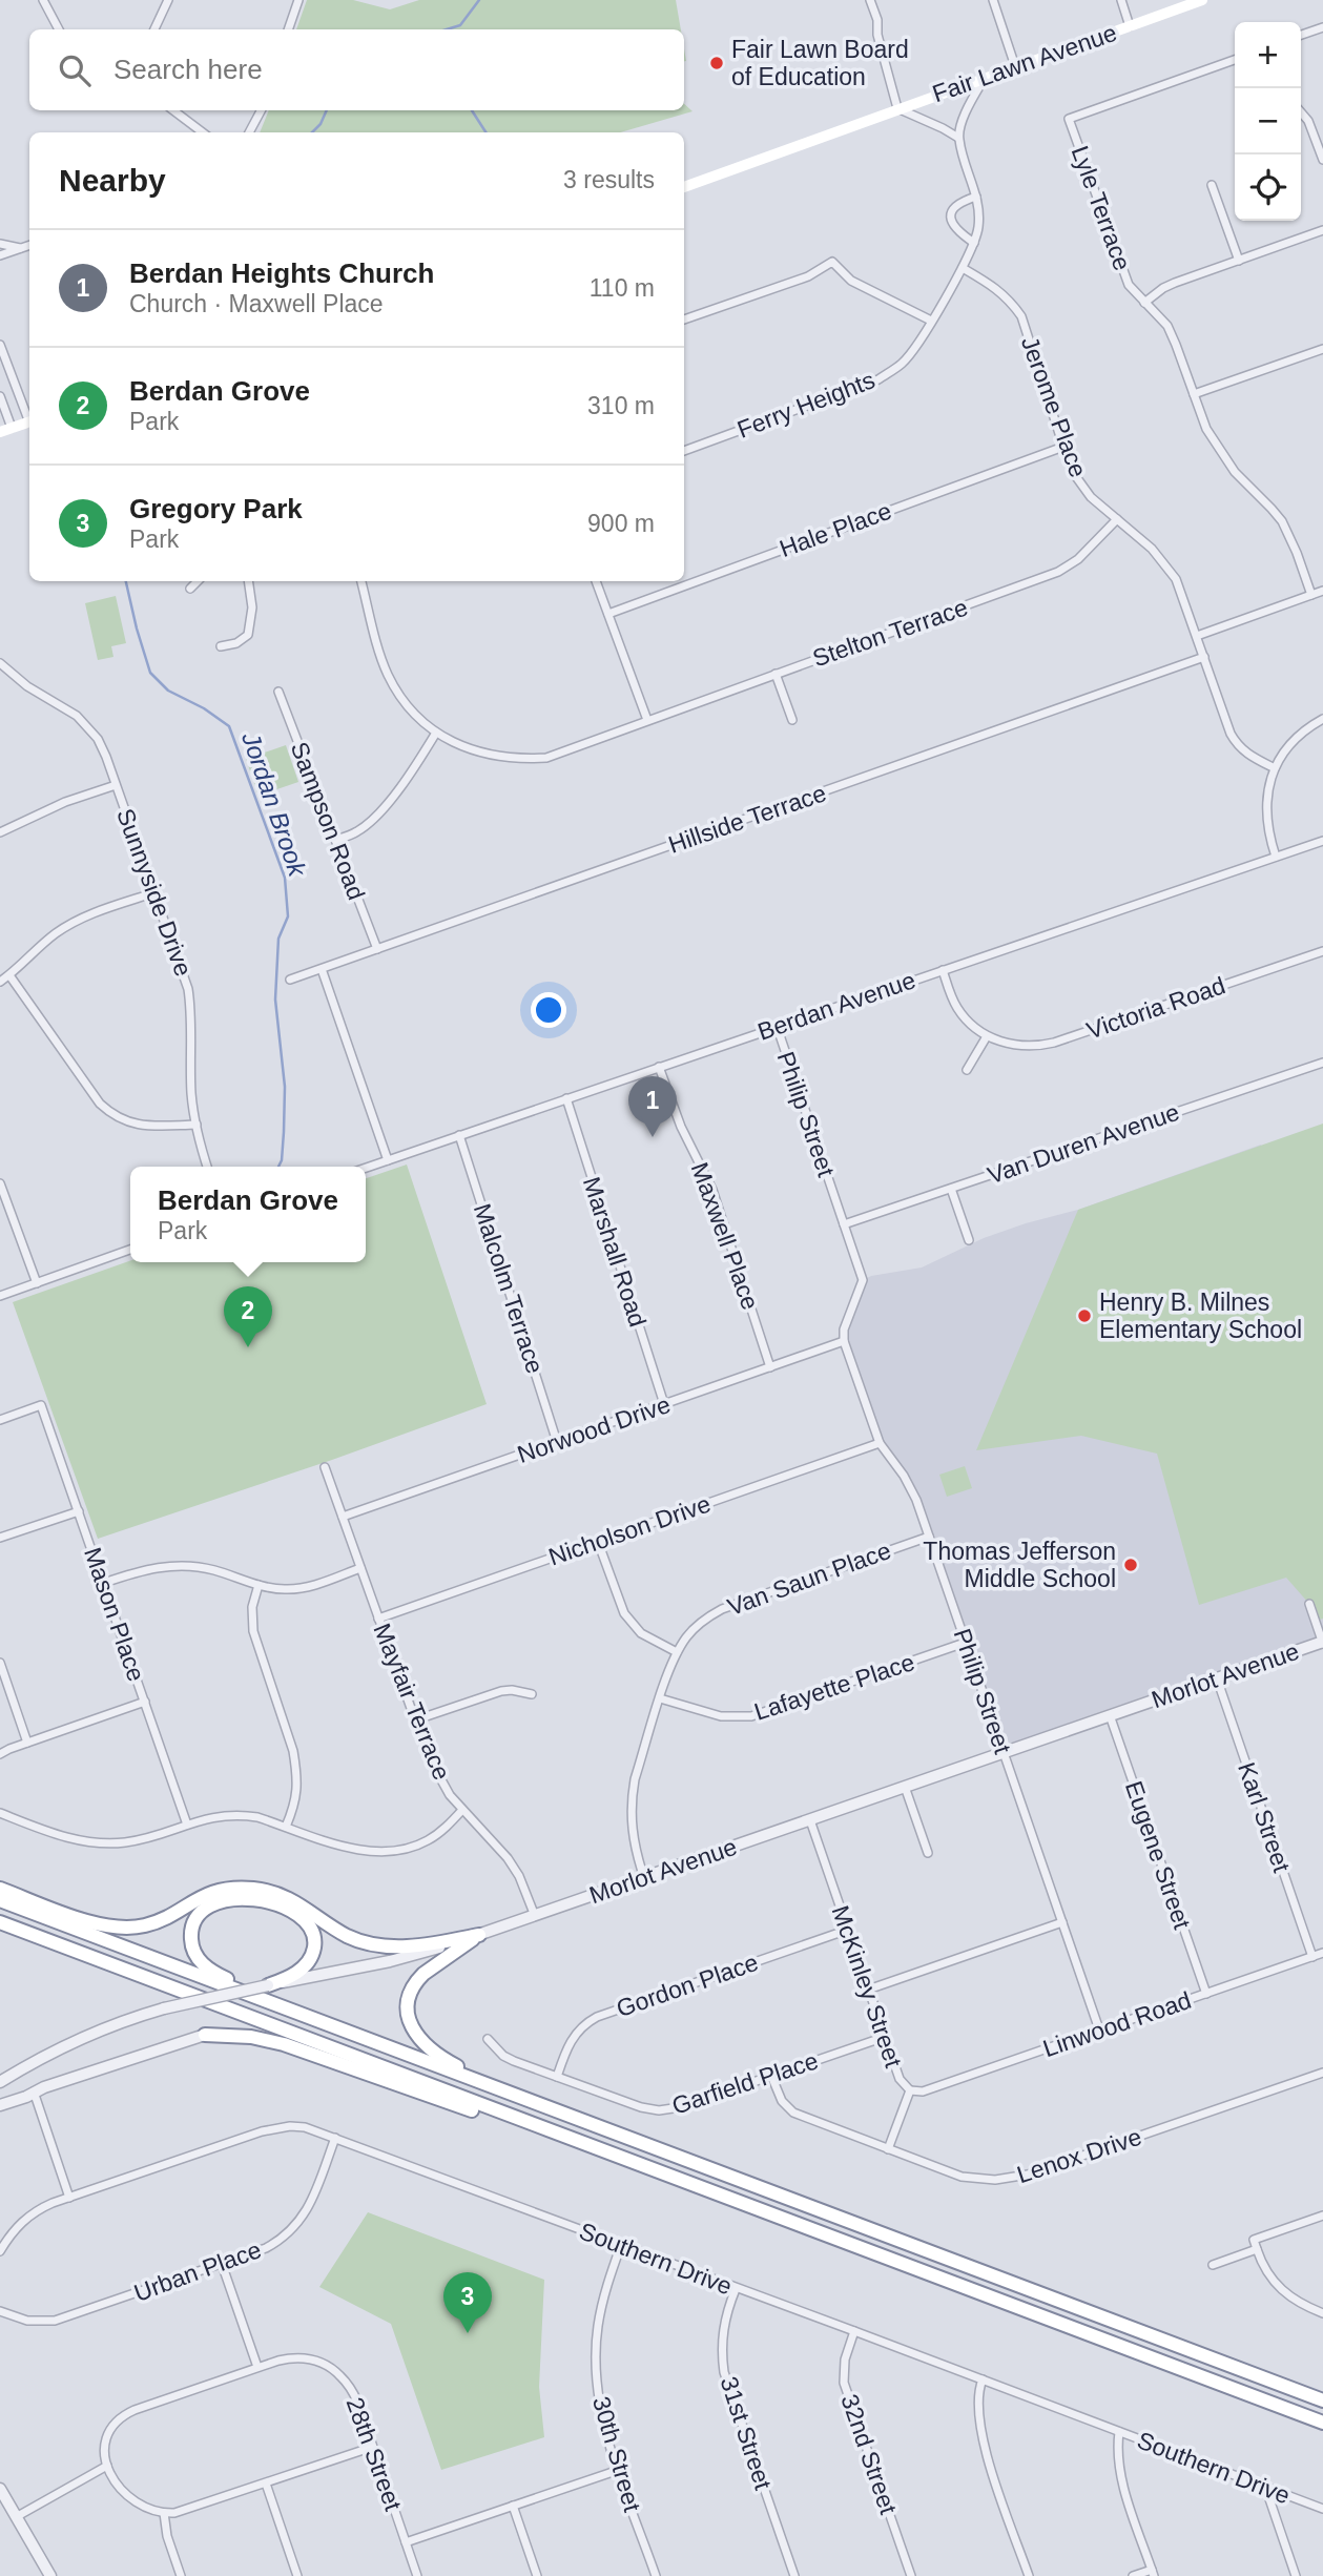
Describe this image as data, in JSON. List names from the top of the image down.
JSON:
{
  "streets": {
    "main road": ["Fair Lawn Avenue"],
    "street": [
      "Lyle Terrace",
      "Ferry Heights",
      "Jerome Place",
      "Hale Place",
      "Stelton Terrace",
      "Hillside Terrace",
      "Sampson Road",
      "Sunnyside Drive",
      "Berdan Avenue",
      "Victoria Road",
      "Philip Street",
      "Van Duren Avenue",
      "Maxwell Place",
      "Marshall Road",
      "Malcolm Terrace",
      "Norwood Drive",
      "Nicholson Drive",
      "Van Saun Place",
      "Mason Place",
      "Morlot Avenue",
      "Lafayette Place",
      "Mayfair Terrace",
      "Karl Street",
      "Eugene Street",
      "Gordon Place",
      "McKinley Street",
      "Linwood Road",
      "Garfield Place",
      "Lenox Drive",
      "Southern Drive",
      "Urban Place",
      "31st Street",
      "28th Street",
      "30th Street",
      "32nd Street"
    ]
  },
  "crossings": [
    ["Ferry Heights", "Jerome Place"],
    ["Jerome Place", "Hale Place"],
    ["Jerome Place", "Stelton Terrace"],
    ["Jerome Place", "Hillside Terrace"],
    ["Hillside Terrace", "Sampson Road"],
    ["Berdan Avenue", "Philip Street"],
    ["Berdan Avenue", "Maxwell Place"],
    ["Berdan Avenue", "Marshall Road"],
    ["Berdan Avenue", "Malcolm Terrace"],
    ["Philip Street", "Van Duren Avenue"],
    ["Philip Street", "Norwood Drive"],
    ["Philip Street", "Nicholson Drive"],
    ["Philip Street", "Van Saun Place"],
    ["Philip Street", "Morlot Avenue"],
    ["Philip Street", "Lafayette Place"],
    ["Philip Street", "Linwood Road"],
    ["Maxwell Place", "Norwood Drive"],
    ["Marshall Road", "Norwood Drive"],
    ["Malcolm Terrace", "Norwood Drive"],
    ["Norwood Drive", "Mayfair Terrace"],
    ["Nicholson Drive", "Mayfair Terrace"],
    ["Van Saun Place", "Morlot Avenue"],
    ["Van Saun Place", "Lafayette Place"],
    ["Morlot Avenue", "Mayfair Terrace"],
    ["Morlot Avenue", "Karl Street"],
    ["Morlot Avenue", "Eugene Street"],
    ["Morlot Avenue", "McKinley Street"],
    ["Karl Street", "Linwood Road"],
    ["Eugene Street", "Linwood Road"],
    ["Gordon Place", "McKinley Street"],
    ["Gordon Place", "Garfield Place"],
    ["McKinley Street", "Linwood Road"],
    ["McKinley Street", "Garfield Place"],
    ["McKinley Street", "Lenox Drive"],
    ["Garfield Place", "Lenox Drive"],
    ["Southern Drive", "Urban Place"],
    ["Southern Drive", "31st Street"],
    ["Southern Drive", "30th Street"],
    ["Southern Drive", "32nd Street"]
  ],
  "water": ["Jordan Brook"],
  "places": ["Fair Lawn Board of Education", "Henry B. Milnes Elementary School", "Thomas Jefferson Middle School"],
  "page": {
    "map_buttons": ["+", "−"],
    "search": "Search here",
    "heading": ["Nearby", "3 results"],
    "list": [
      {
        "mark": "1",
        "name": "Berdan Heights Church",
        "note": "Church · Maxwell Place",
        "value": "110 m"
      },
      {
        "mark": "2",
        "name": "Berdan Grove",
        "note": "Park",
        "value": "310 m"
      },
      {
        "mark": "3",
        "name": "Gregory Park",
        "note": "Park",
        "value": "900 m"
      }
    ],
    "pins": ["1", "2", "3"],
    "popup": ["Berdan Grove", "Park"]
  }
}
